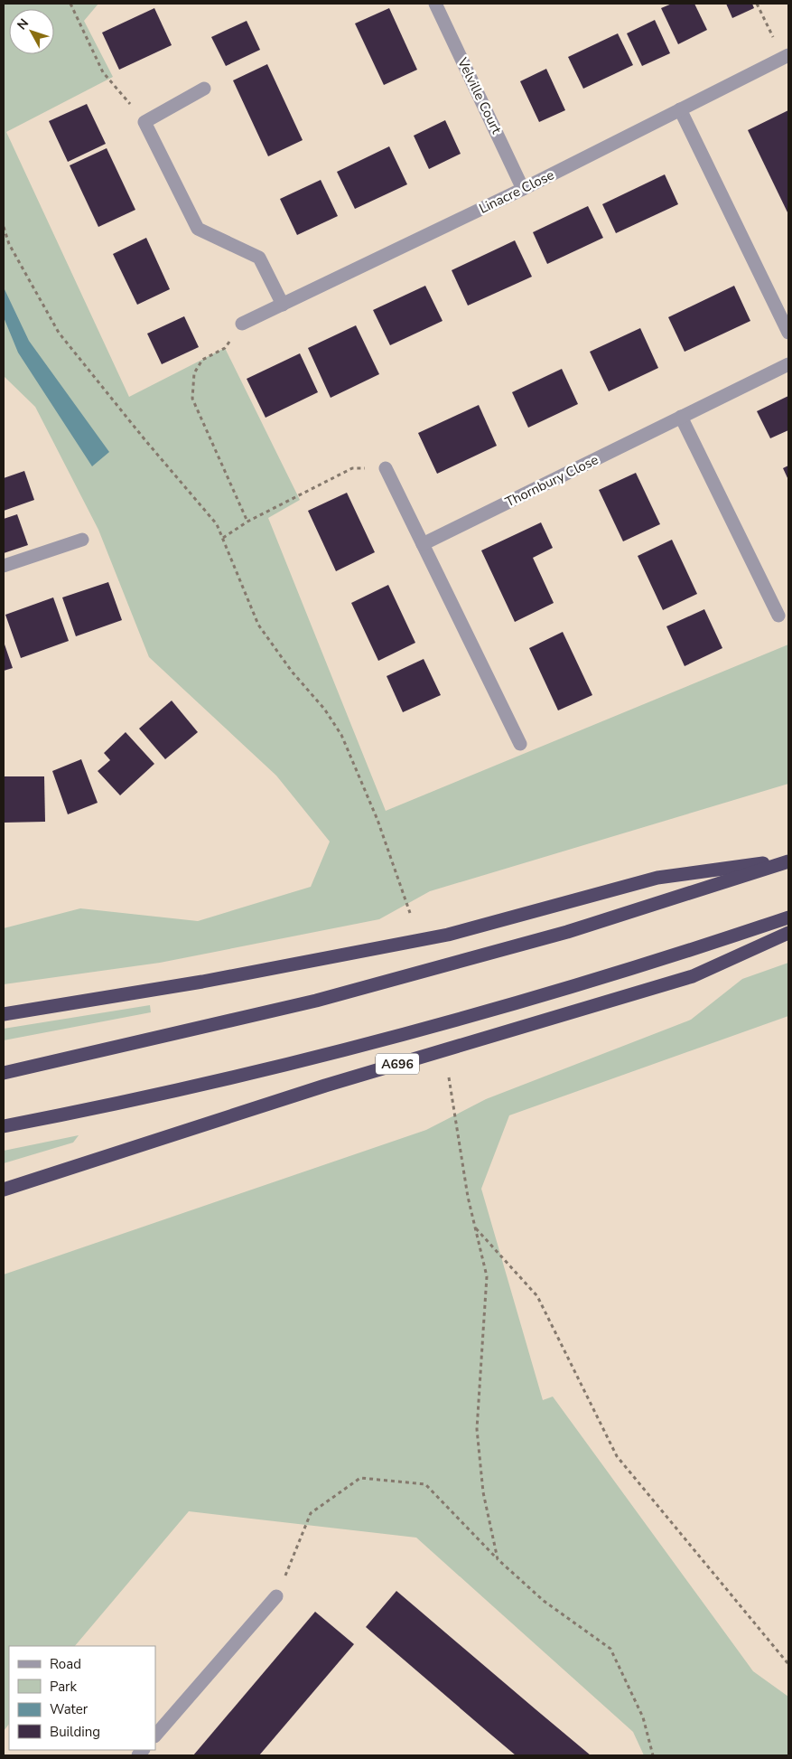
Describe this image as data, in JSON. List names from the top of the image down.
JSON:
{
  "streets": {
    "highway": ["A696"],
    "street": ["Velville Court", "Linacre Close", "Thornbury Close"]
  },
  "crossings": [
    ["Velville Court", "Linacre Close"]
  ],
  "legend": [
    "Road",
    "Park",
    "Water",
    "Building"
  ],
  "north": "top left"
}
